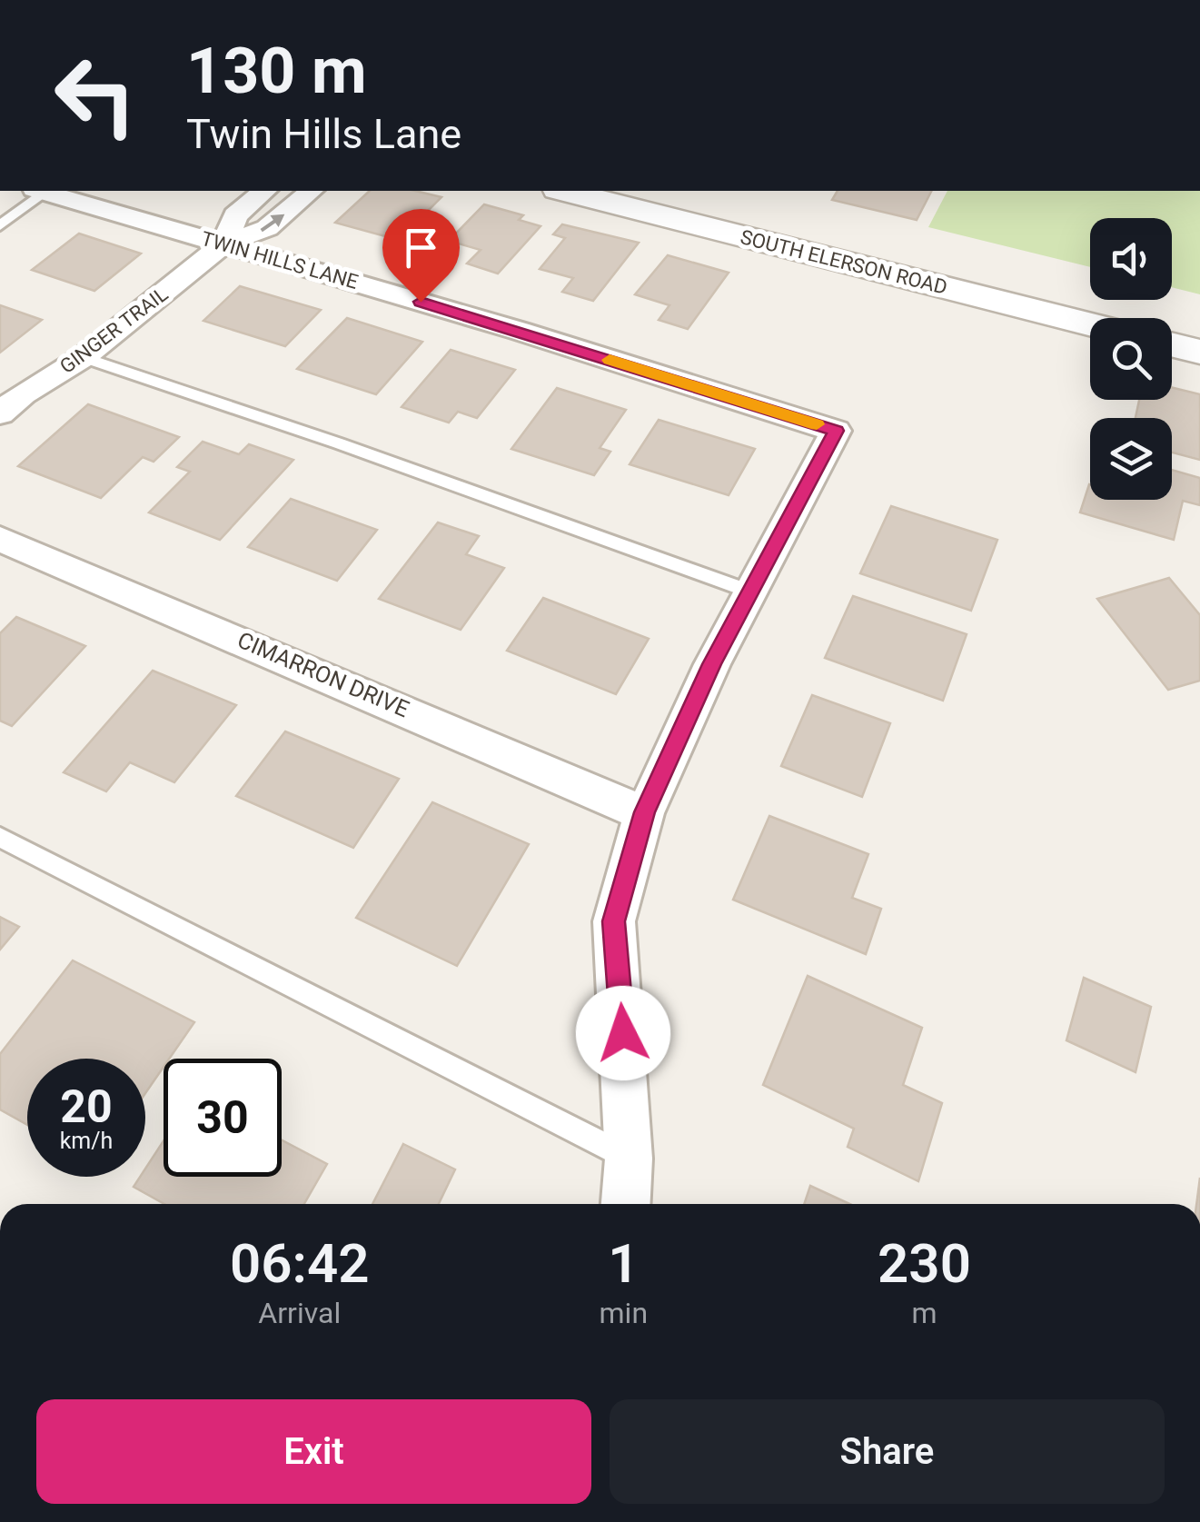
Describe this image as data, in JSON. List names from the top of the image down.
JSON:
{
  "streets": {
    "street": [
      "TWIN HILLS LANE",
      "SOUTH ELERSON ROAD",
      "GINGER TRAIL",
      "CIMARRON DRIVE"
    ]
  },
  "crossings": [
    ["TWIN HILLS LANE", "GINGER TRAIL"]
  ],
  "page": {
    "turn": ["130 m", "Twin Hills Lane"],
    "speed": "20 km/h",
    "limit": "30",
    "eta": [
      "06:42",
      "Arrival",
      "1",
      "min",
      "230",
      "m"
    ],
    "buttons": ["Exit", "Share"]
  }
}
